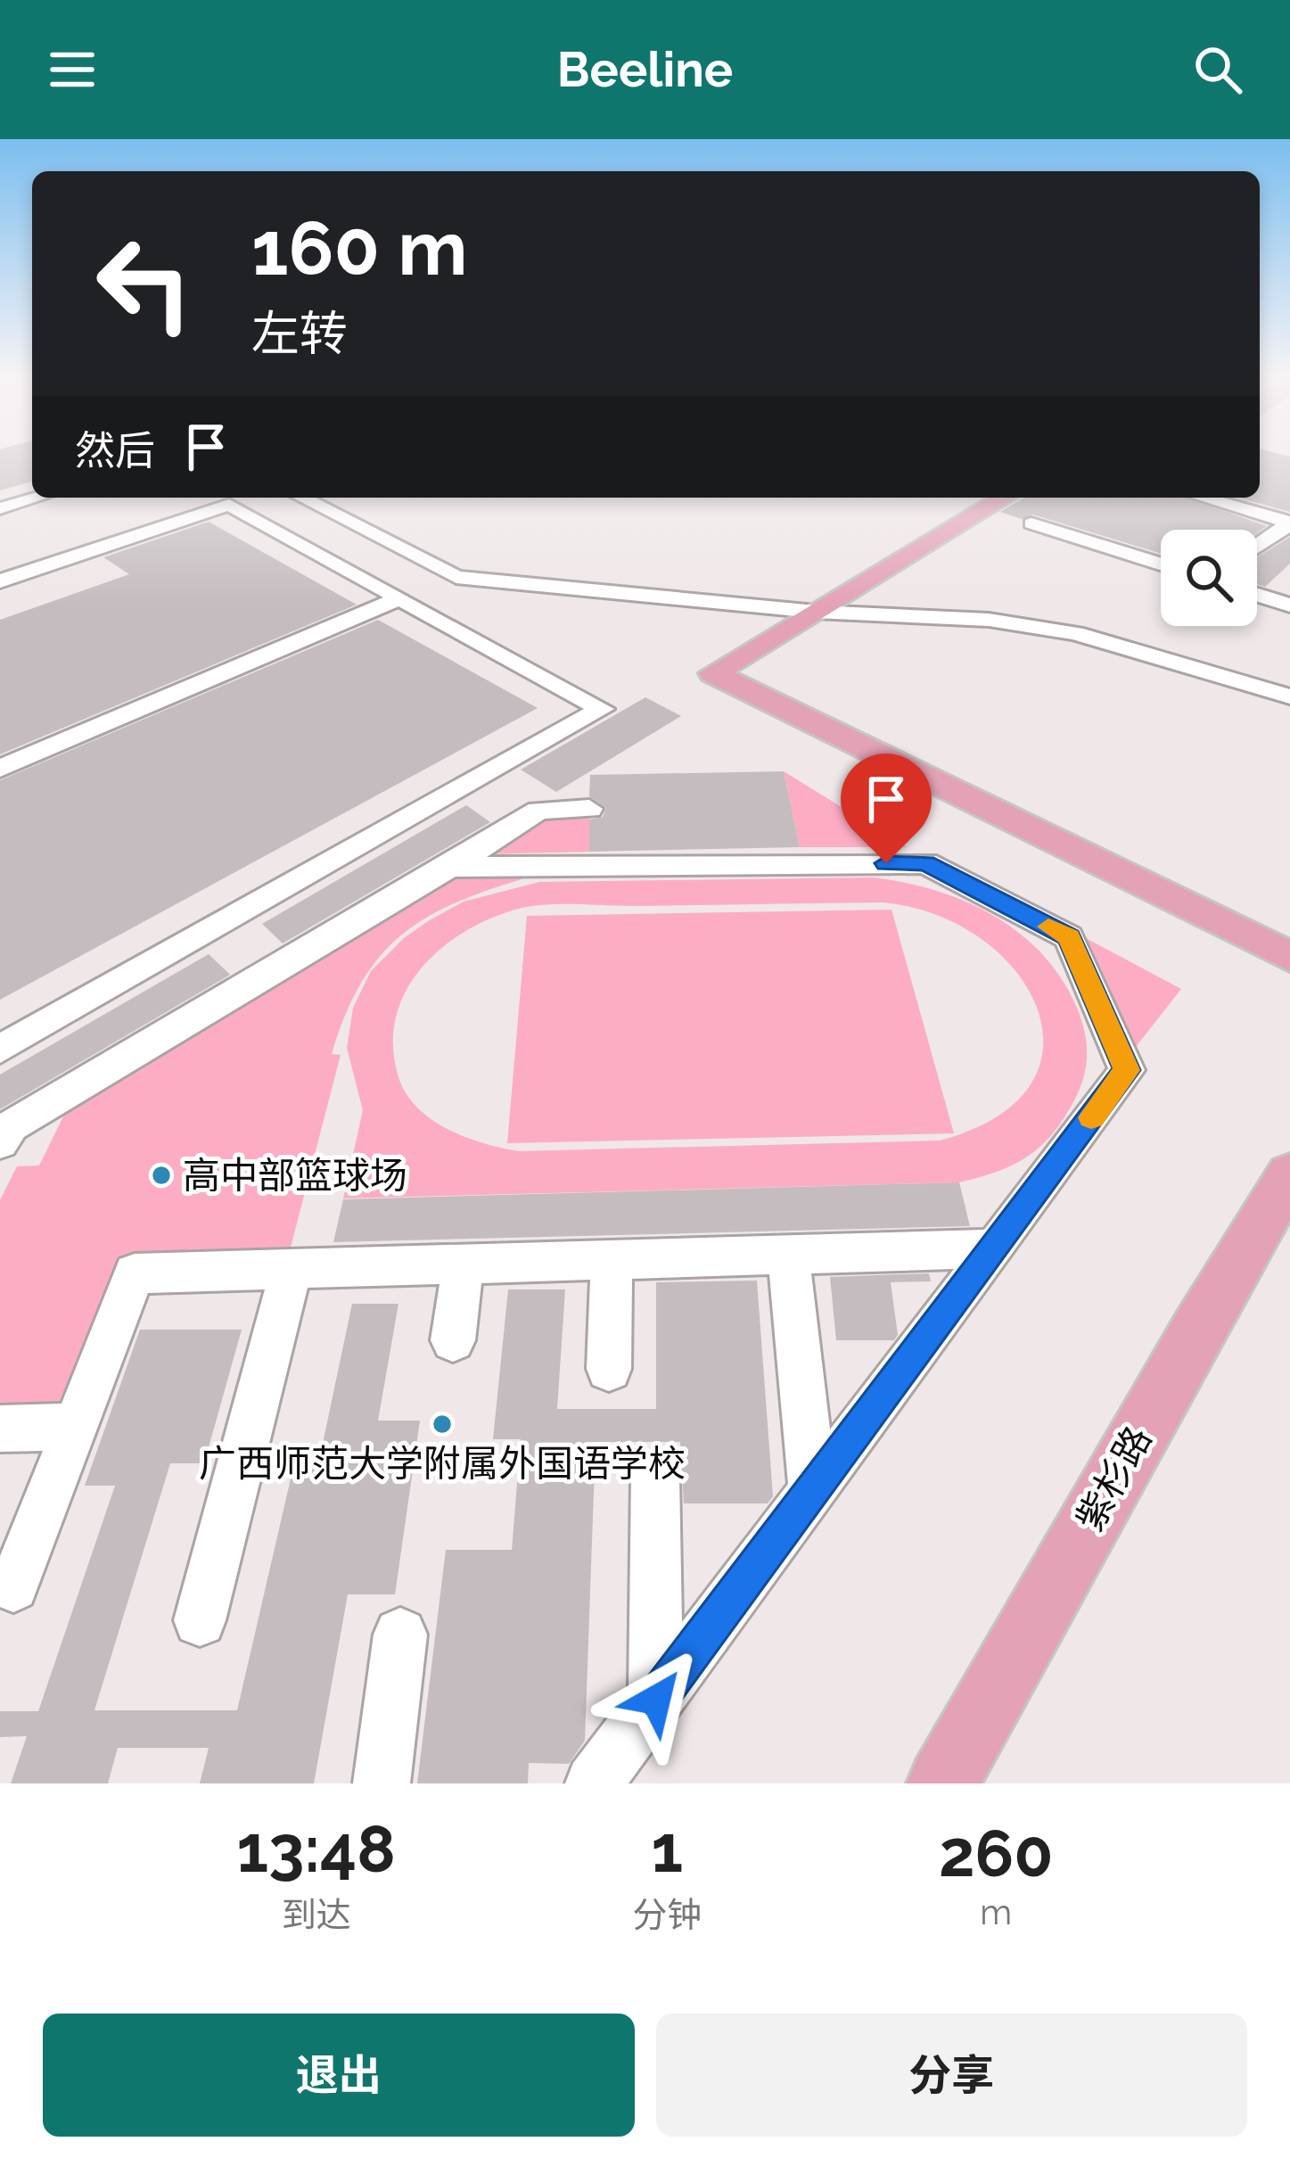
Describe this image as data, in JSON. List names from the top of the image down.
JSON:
{
  "streets": {
    "main road": ["紫杉路"]
  },
  "places": ["高中部篮球场", "广西师范大学附属外国语学校"],
  "page": {
    "header": "Beeline",
    "turn": ["160 m", "左转"],
    "then": "然后",
    "eta": [
      "13:48",
      "到达",
      "1",
      "分钟",
      "260",
      "m"
    ],
    "buttons": ["退出", "分享"]
  }
}
